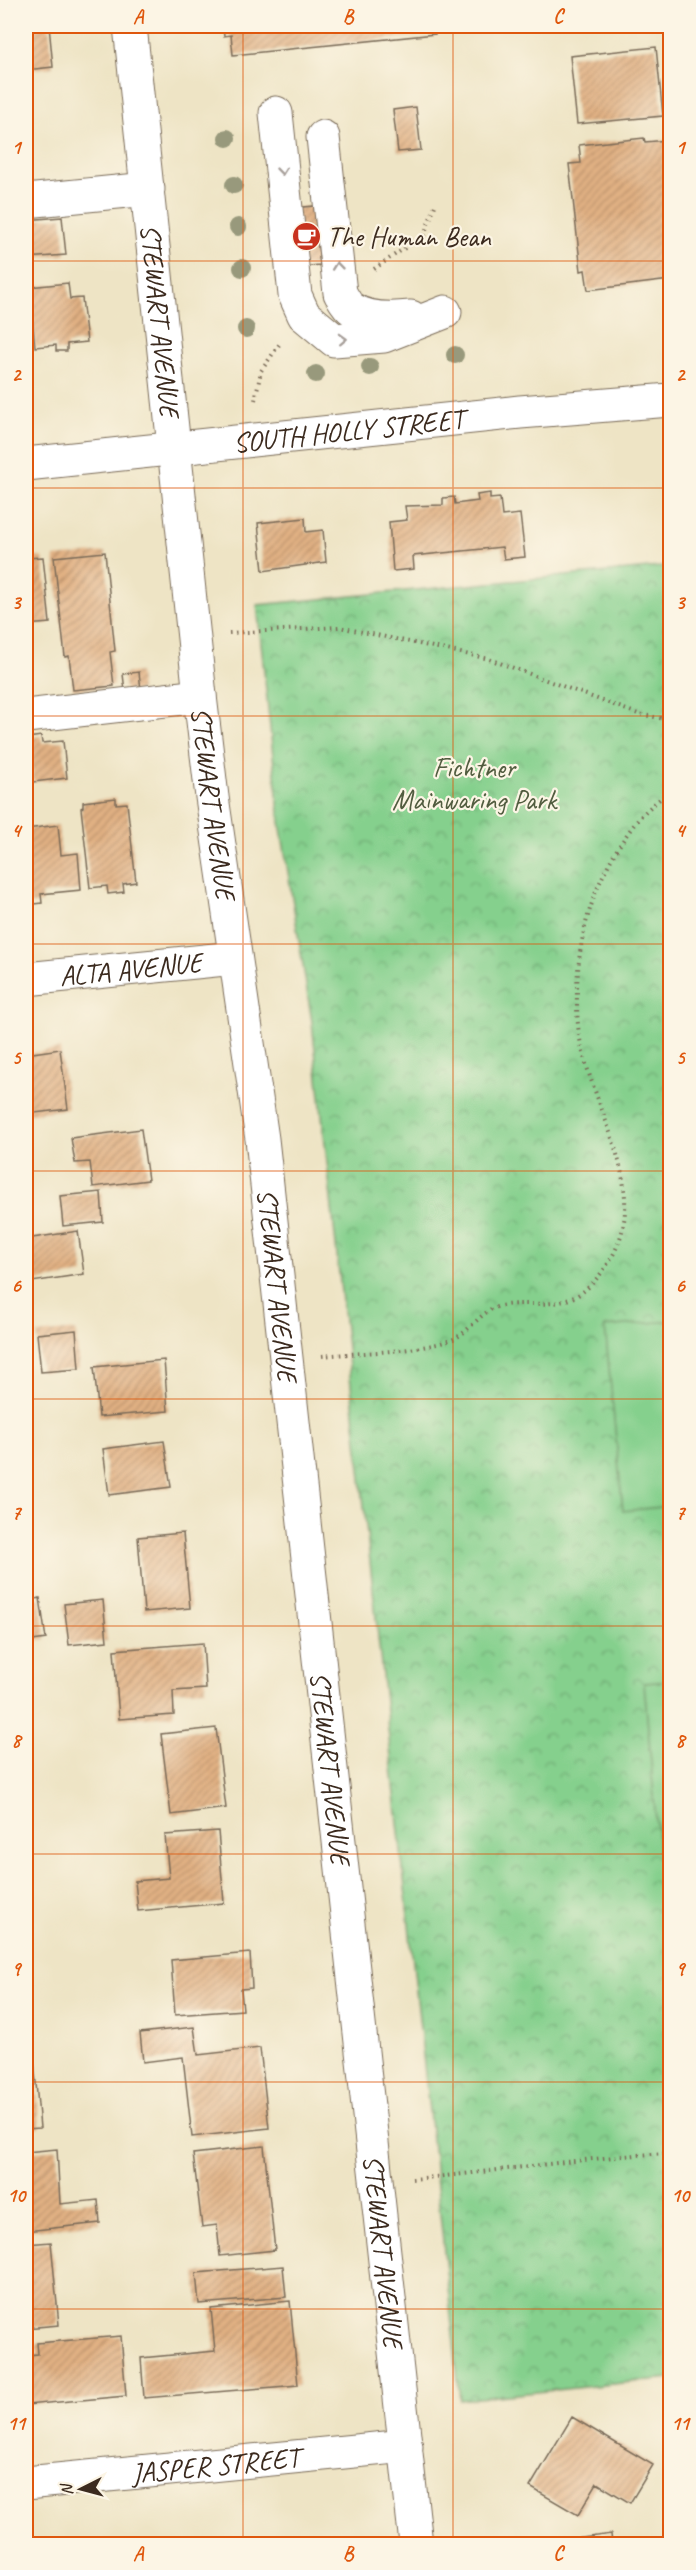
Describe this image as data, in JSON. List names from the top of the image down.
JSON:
{
  "streets": {
    "main road": [
      "STEWART AVENUE",
      "SOUTH HOLLY STREET",
      "ALTA AVENUE",
      "JASPER STREET"
    ]
  },
  "crossings": [
    ["STEWART AVENUE", "SOUTH HOLLY STREET"],
    ["STEWART AVENUE", "ALTA AVENUE"],
    ["STEWART AVENUE", "JASPER STREET"]
  ],
  "parks": ["Fichtner Mainwaring Park"],
  "places": {
    "cafe": ["The Human Bean"]
  },
  "north": "left",
  "grid": {
    "columns": ["A", "B", "C"],
    "rows": [
      "1",
      "2",
      "3",
      "4",
      "5",
      "6",
      "7",
      "8",
      "9",
      "10",
      "11"
    ]
  }
}
